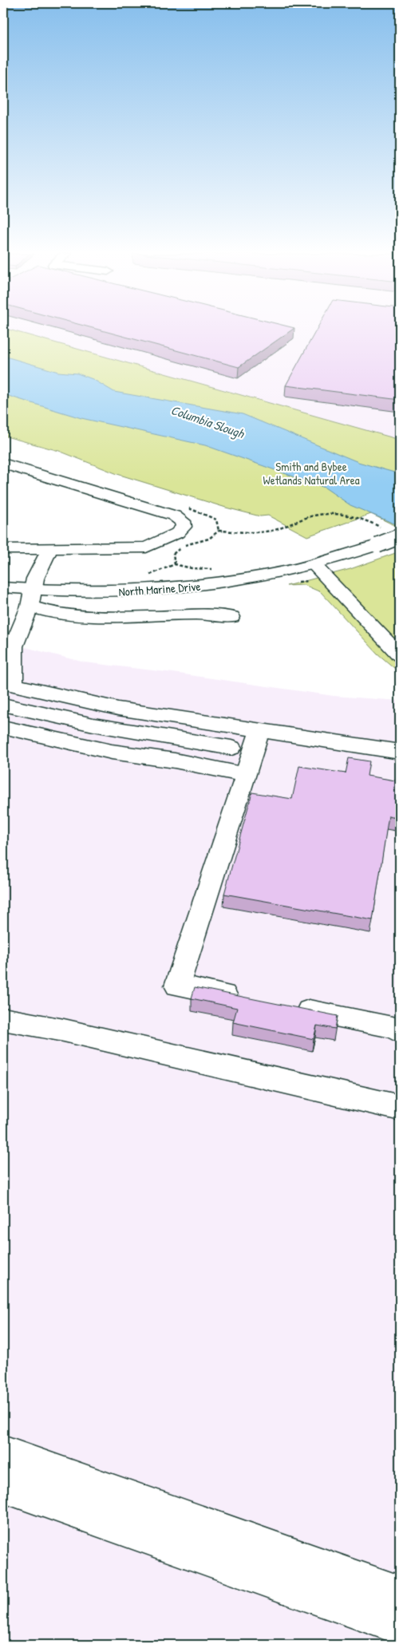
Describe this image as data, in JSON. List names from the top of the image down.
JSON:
{
  "streets": {
    "main road": ["North Marine Drive"]
  },
  "water": ["Columbia Slough"],
  "parks": ["Smith and Bybee Wetlands Natural Area"]
}
